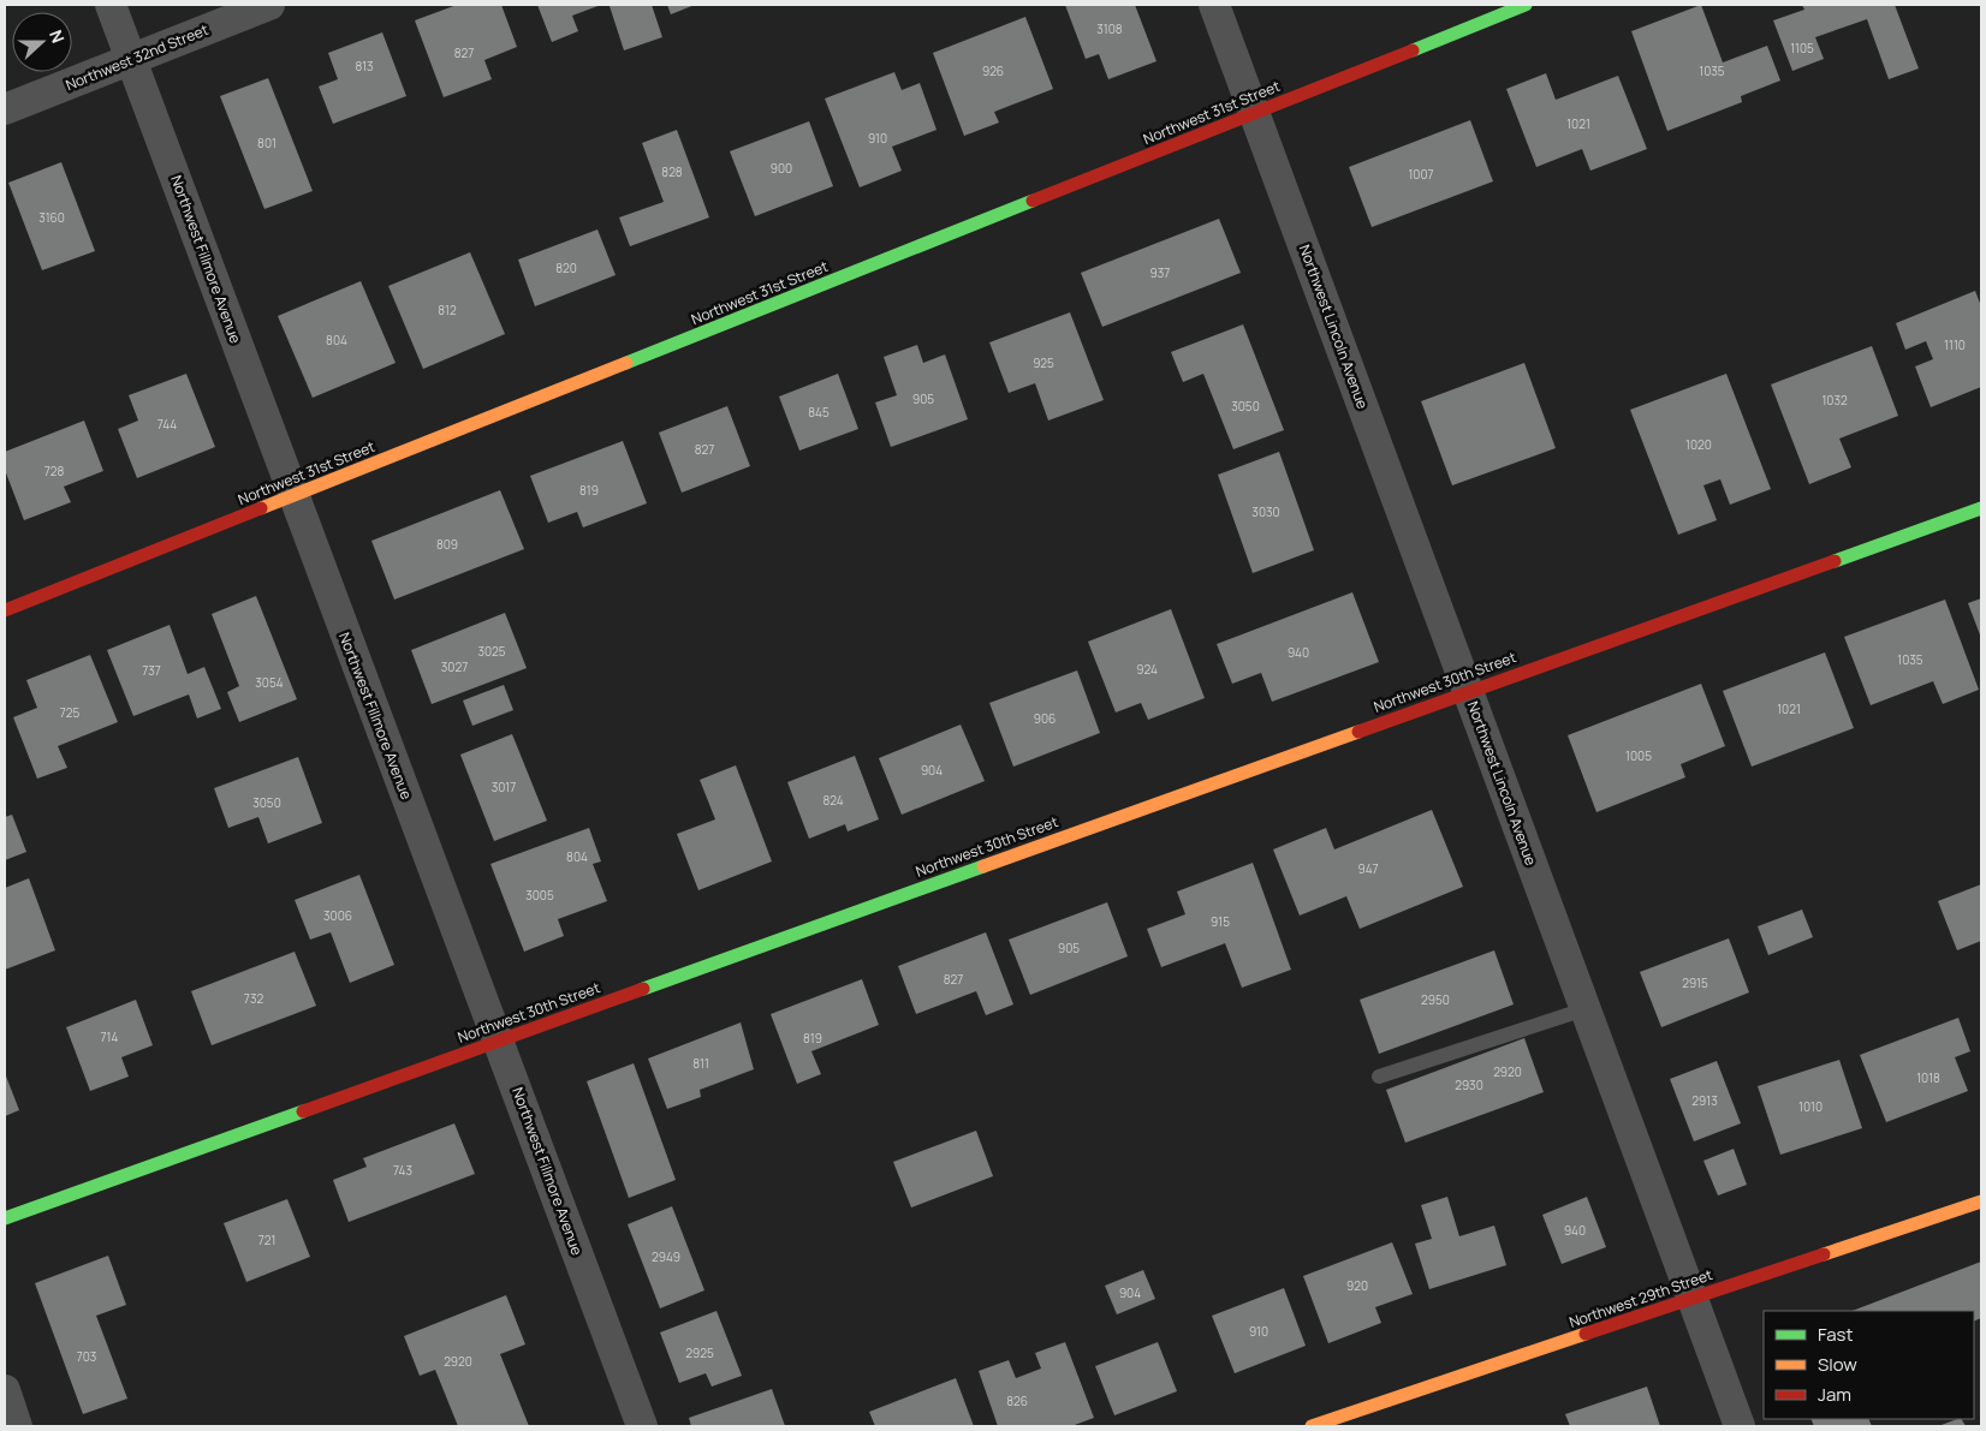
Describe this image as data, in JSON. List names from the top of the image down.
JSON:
{
  "streets": {
    "street": [
      "Northwest 32nd Street",
      "Northwest 31st Street",
      "Northwest Fillmore Avenue",
      "Northwest Lincoln Avenue",
      "Northwest 30th Street",
      "Northwest 29th Street"
    ]
  },
  "crossings": [
    ["Northwest 32nd Street", "Northwest Fillmore Avenue"],
    ["Northwest 31st Street", "Northwest Fillmore Avenue"],
    ["Northwest 31st Street", "Northwest Lincoln Avenue"],
    ["Northwest Fillmore Avenue", "Northwest 30th Street"],
    ["Northwest Lincoln Avenue", "Northwest 30th Street"],
    ["Northwest Lincoln Avenue", "Northwest 29th Street"]
  ],
  "house_numbers": [
    "3108",
    "1105",
    "827",
    "813",
    "926",
    "1035",
    "1021",
    "910",
    "801",
    "900",
    "828",
    "1007",
    "3160",
    "820",
    "937",
    "812",
    "804",
    "1110",
    "925",
    "905",
    "1032",
    "3050",
    "845",
    "744",
    "1020",
    "827",
    "728",
    "819",
    "3030",
    "809",
    "3025",
    "940",
    "1035",
    "3027",
    "924",
    "737",
    "3054",
    "1021",
    "725",
    "906",
    "1005",
    "904",
    "3017",
    "824",
    "3050",
    "804",
    "947",
    "3005",
    "3006",
    "915",
    "905",
    "827",
    "2915",
    "732",
    "2950",
    "714",
    "819",
    "811",
    "2920",
    "1018",
    "2930",
    "2913",
    "1010",
    "743",
    "940",
    "721",
    "2949",
    "920",
    "904",
    "910",
    "2925",
    "703",
    "2920",
    "826"
  ],
  "legend": ["Fast", "Slow", "Jam"],
  "north": "right"
}
